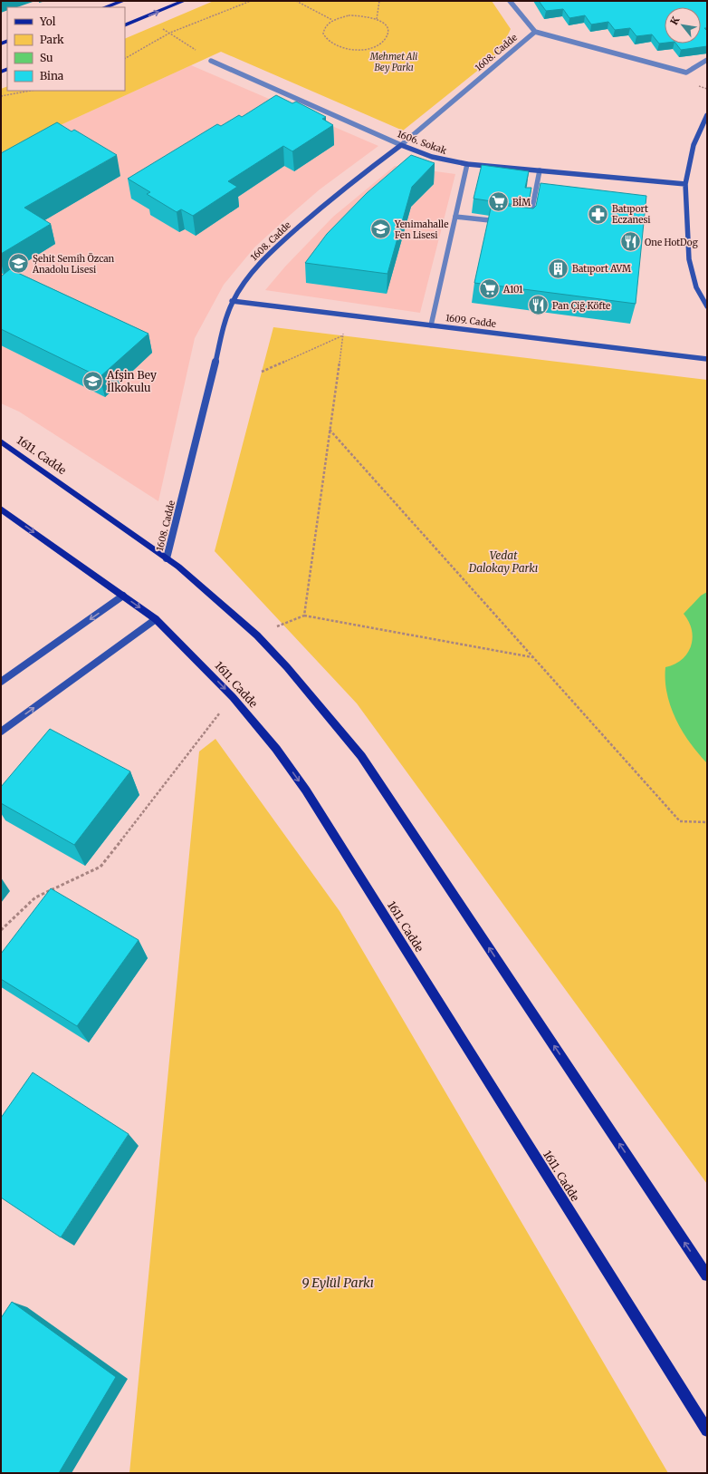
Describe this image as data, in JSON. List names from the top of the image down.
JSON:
{
  "streets": {
    "main road": ["1611. Cadde"],
    "street": ["1608. Cadde", "1606. Sokak", "1609. Cadde"]
  },
  "crossings": [
    ["1608. Cadde", "1606. Sokak"],
    ["1608. Cadde", "1609. Cadde"],
    ["1608. Cadde", "1611. Cadde"]
  ],
  "parks": ["Mehmet Ali Bey Parkı", "Vedat Dalokay Parkı", "9 Eylül Parkı"],
  "places": {
    "supermarket": ["BİM", "A101"],
    "pharmacy": ["Batıport Eczanesi"],
    "school or university": ["Yenimahalle Fen Lisesi", "Şehit Semih Özcan Anadolu Lisesi", "Afşin Bey İlkokulu"],
    "restaurant": ["One HotDog", "Pan Çiğ Köfte"],
    "building": ["Batıport AVM"]
  },
  "legend": [
    "Yol",
    "Park",
    "Su",
    "Bina"
  ],
  "north": "top left"
}
